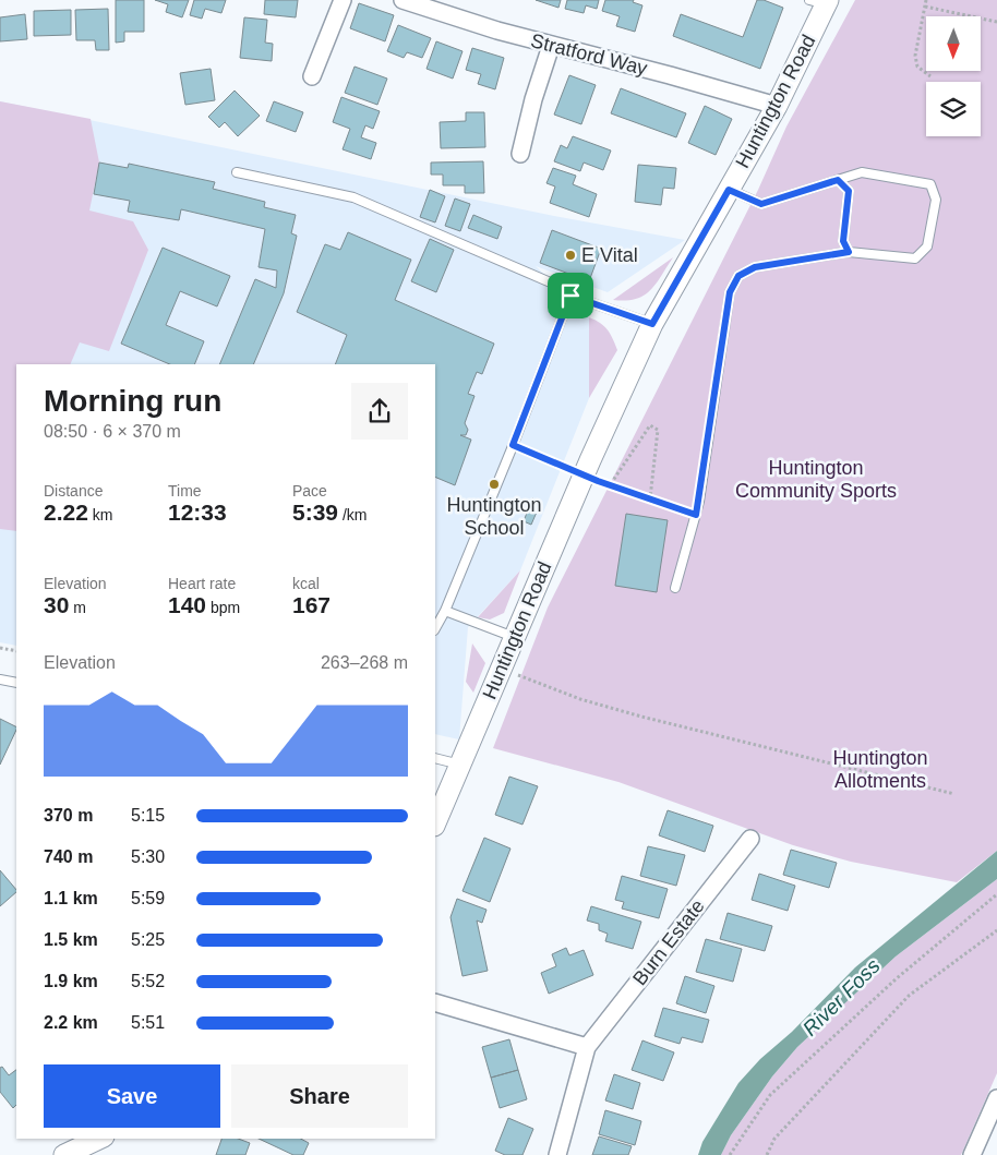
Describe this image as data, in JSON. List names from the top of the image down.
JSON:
{
  "streets": {
    "street": ["Stratford Way", "Huntington Road", "Burn Estate"]
  },
  "crossings": [
    ["Stratford Way", "Huntington Road"]
  ],
  "water": ["River Foss"],
  "parks": ["Huntington Community Sports", "Huntington Allotments"],
  "places": ["E Vital", "Huntington School"],
  "north": "bottom",
  "page": {
    "heading": ["Morning run", "08:50 · 6 × 370 m"],
    "stats": [
      ["Distance", "2.22 km"],
      ["Time", "12:33"],
      ["Pace", "5:39 /km"],
      ["Elevation", "30 m"],
      ["Heart rate", "140 bpm"],
      ["kcal", "167"]
    ],
    "chart": ["Elevation", "263–268 m"],
    "list": [
      {
        "name": "370 m",
        "note": "5:15"
      },
      {
        "name": "740 m",
        "note": "5:30"
      },
      {
        "name": "1.1 km",
        "note": "5:59"
      },
      {
        "name": "1.5 km",
        "note": "5:25"
      },
      {
        "name": "1.9 km",
        "note": "5:52"
      },
      {
        "name": "2.2 km",
        "note": "5:51"
      }
    ],
    "buttons": ["Save", "Share"]
  }
}
